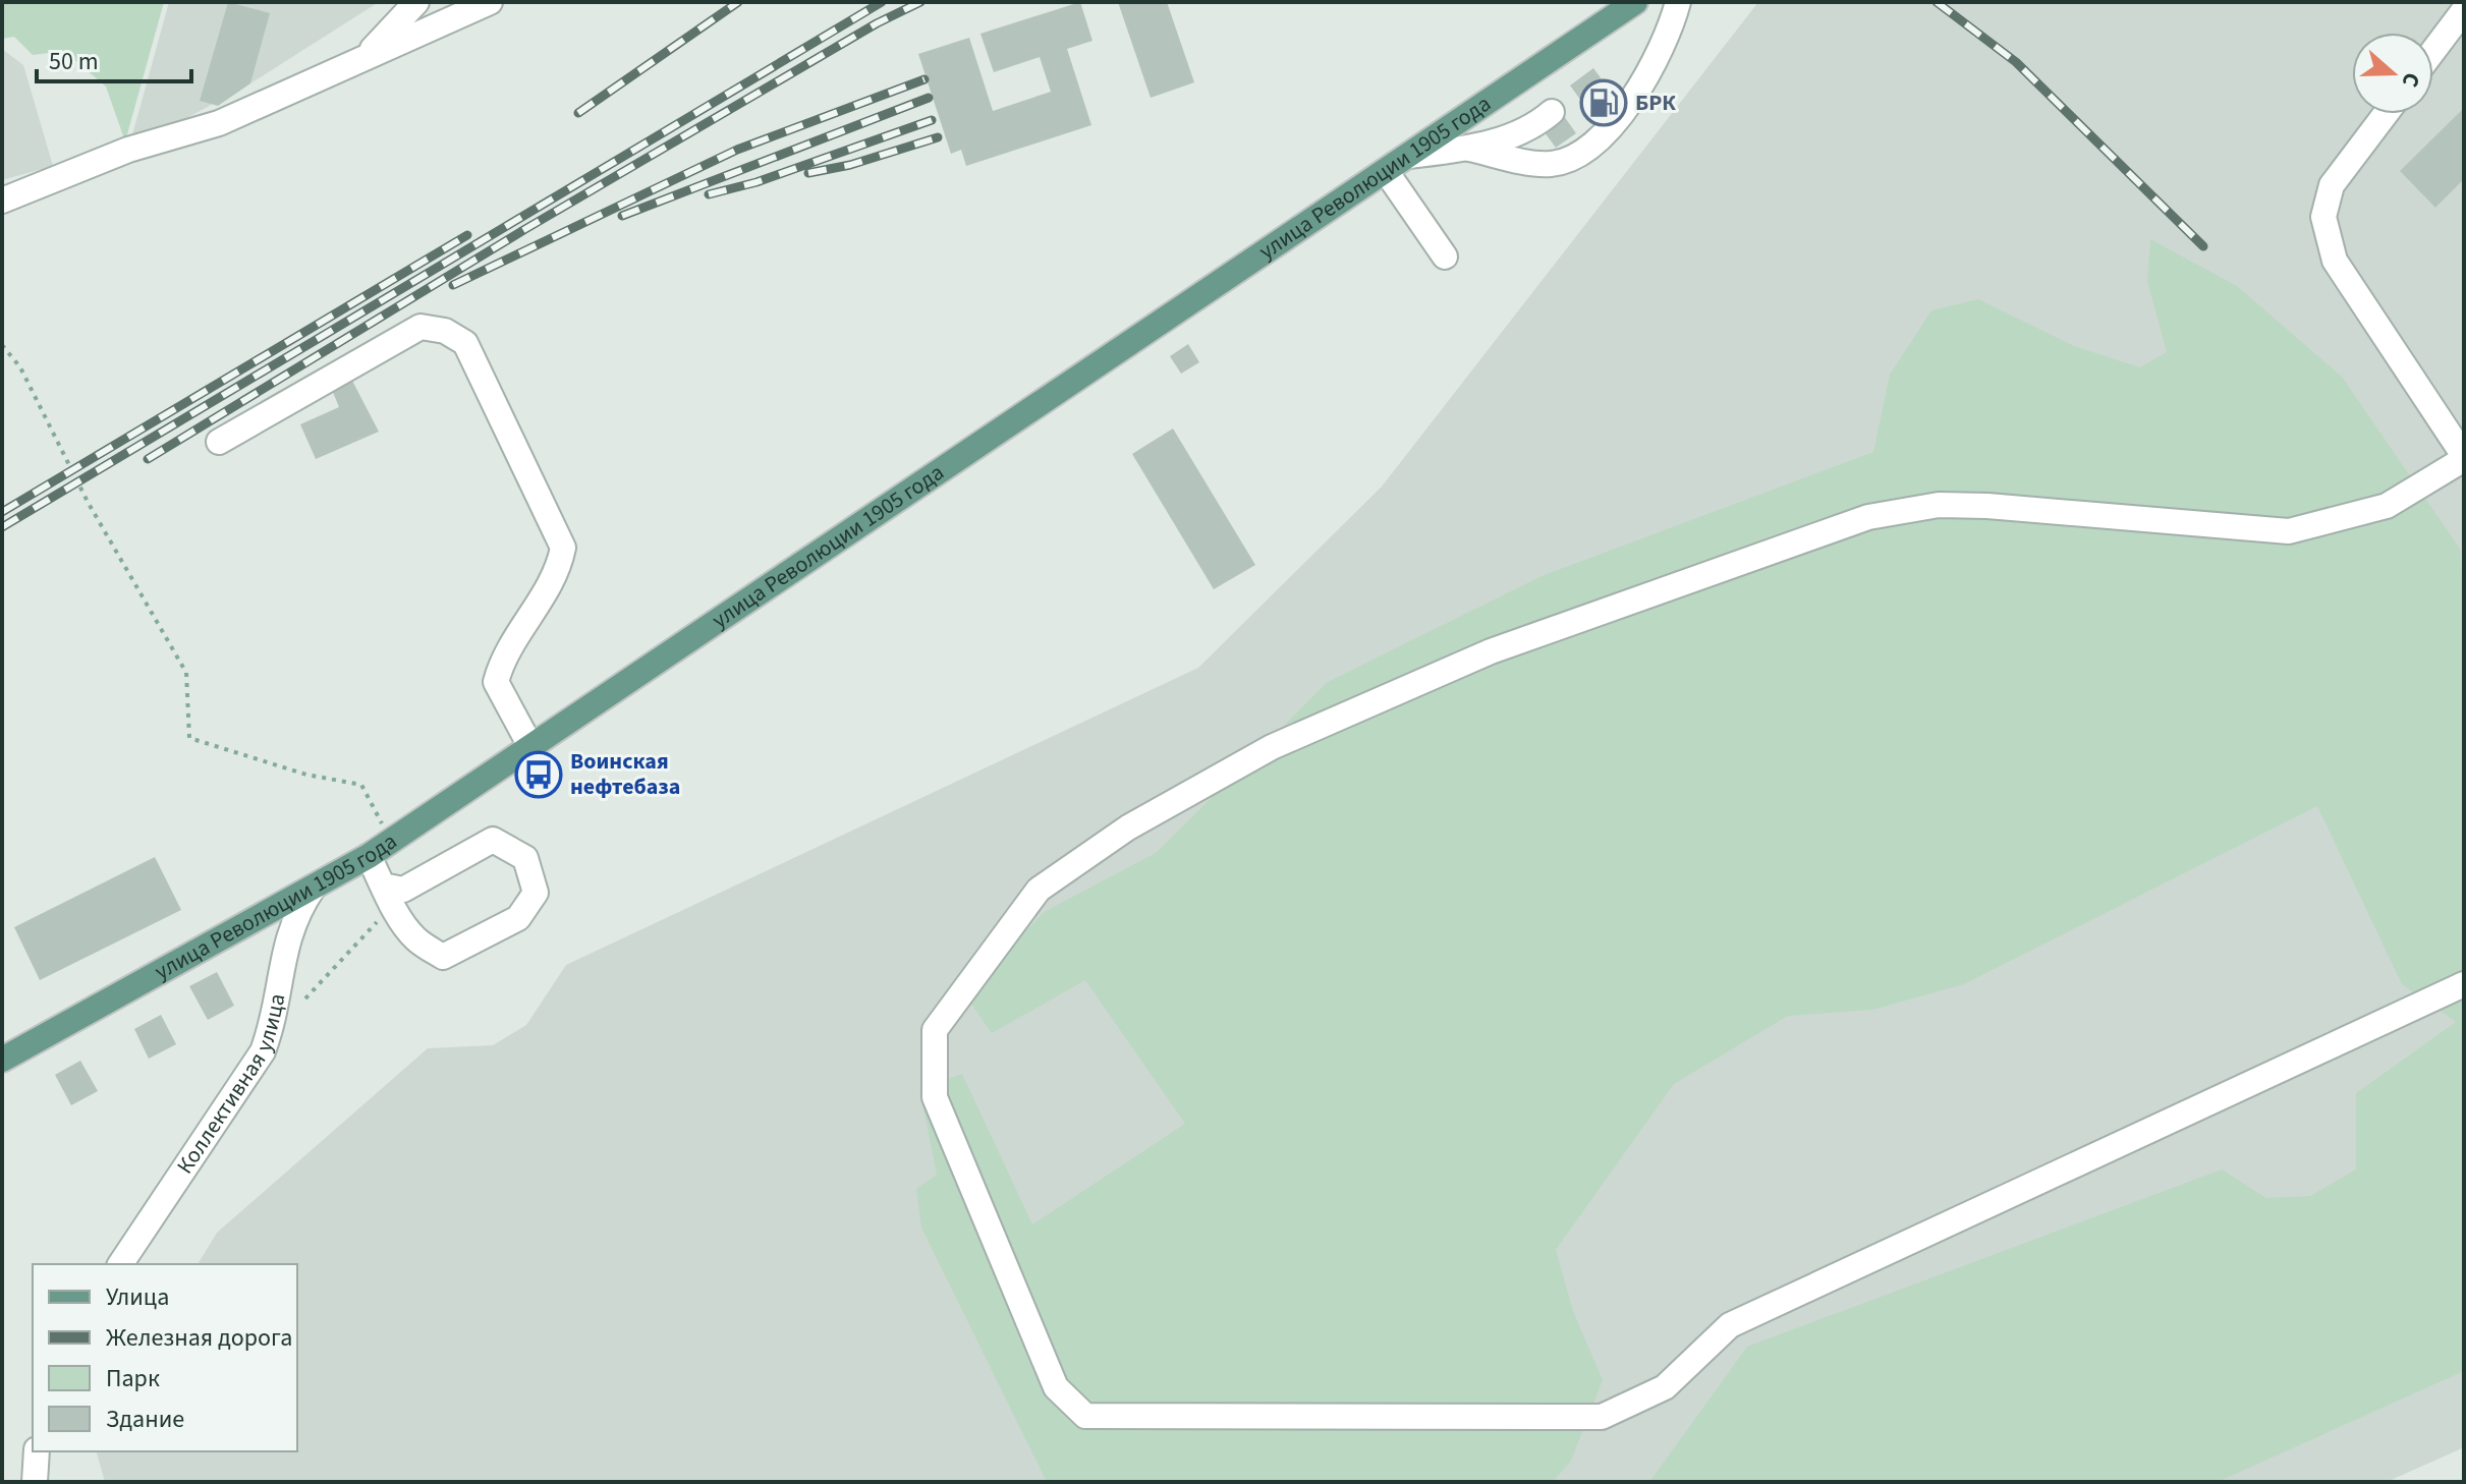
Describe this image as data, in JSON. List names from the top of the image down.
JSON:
{
  "streets": {
    "main road": ["улица Революции 1905 года"],
    "street": ["Коллективная улица"]
  },
  "crossings": [
    ["улица Революции 1905 года", "Коллективная улица"]
  ],
  "places": {
    "fuel station": ["БРК"],
    "bus stop": ["Воинская нефтебаза"]
  },
  "legend": [
    "Улица",
    "Железная дорога",
    "Парк",
    "Здание"
  ],
  "scale_bar": "50 m",
  "north": "right"
}
